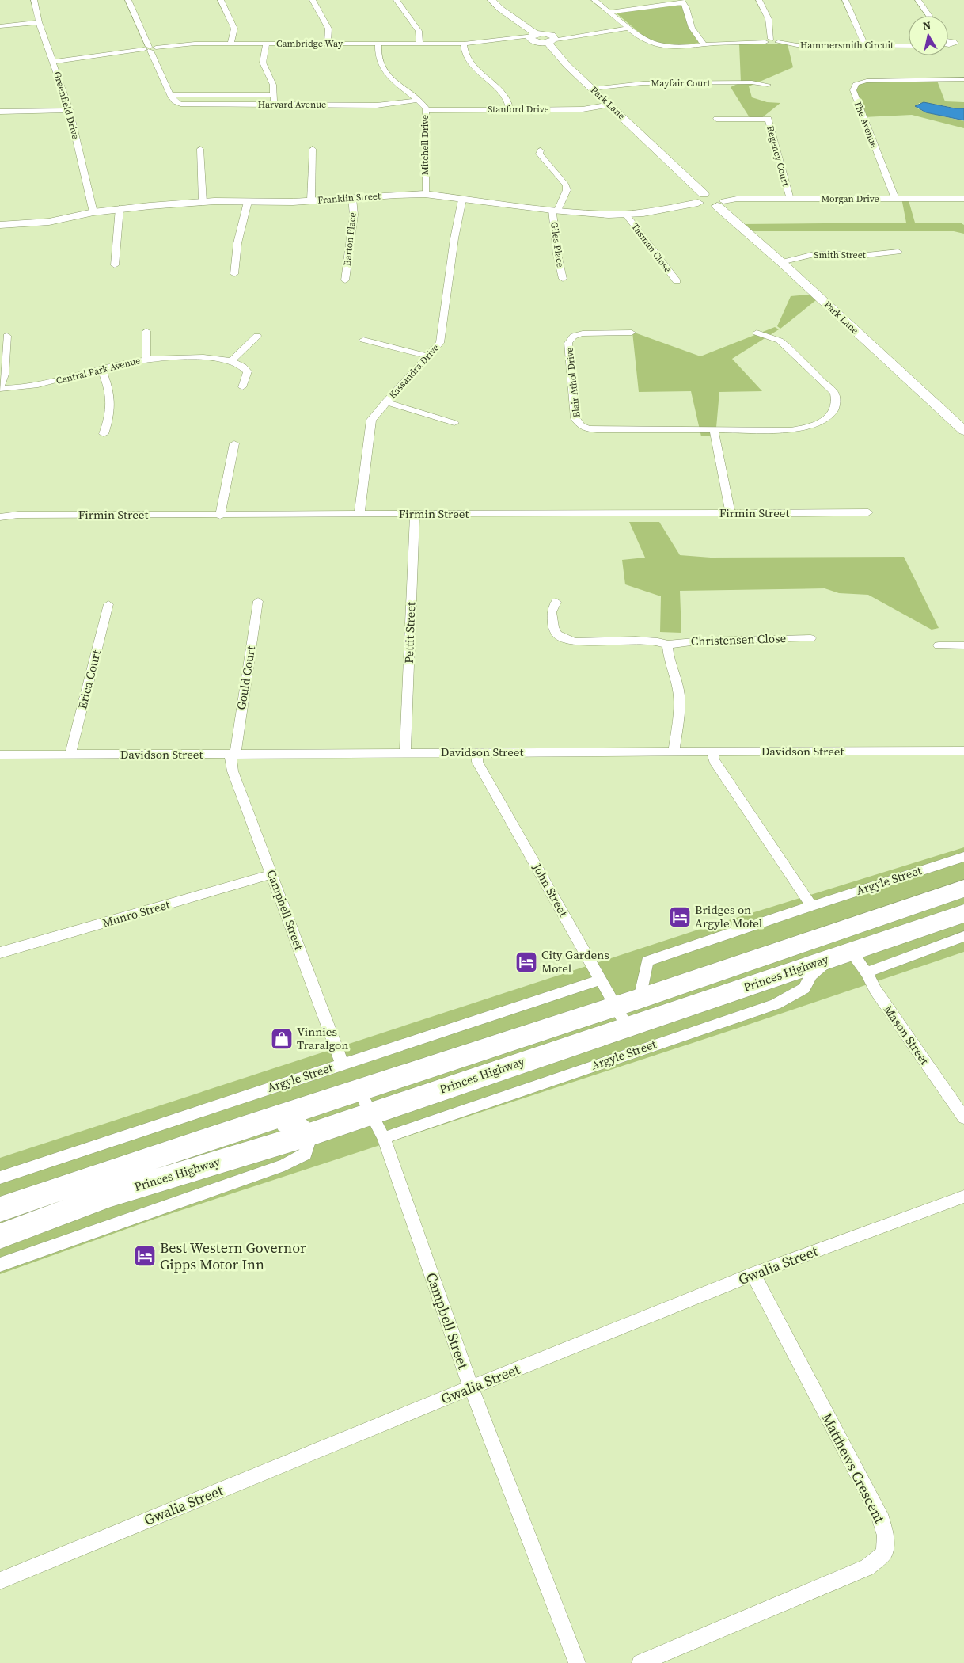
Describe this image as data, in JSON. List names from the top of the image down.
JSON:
{
  "streets": {
    "highway": ["Princes Highway"],
    "street": [
      "Cambridge Way",
      "Hammersmith Circuit",
      "Mayfair Court",
      "Park Lane",
      "Harvard Avenue",
      "Greenfield Drive",
      "Stanford Drive",
      "The Avenue",
      "Mitchell Drive",
      "Regency Court",
      "Franklin Street",
      "Morgan Drive",
      "Barton Place",
      "Giles Place",
      "Tasman Close",
      "Smith Street",
      "Central Park Avenue",
      "Kassandra Drive",
      "Blair Athol Drive",
      "Firmin Street",
      "Pettit Street",
      "Christensen Close",
      "Gould Court",
      "Erica Court",
      "Davidson Street",
      "Argyle Street",
      "John Street",
      "Campbell Street",
      "Munro Street",
      "Mason Street",
      "Gwalia Street",
      "Matthews Crescent"
    ]
  },
  "crossings": [
    ["Cambridge Way", "Greenfield Drive"],
    ["Cambridge Way", "Mitchell Drive"],
    ["Mayfair Court", "Park Lane"],
    ["Park Lane", "Stanford Drive"],
    ["Park Lane", "Franklin Street"],
    ["Park Lane", "Morgan Drive"],
    ["Park Lane", "Smith Street"],
    ["Harvard Avenue", "Mitchell Drive"],
    ["Greenfield Drive", "Franklin Street"],
    ["Stanford Drive", "Mitchell Drive"],
    ["The Avenue", "Morgan Drive"],
    ["Mitchell Drive", "Franklin Street"],
    ["Regency Court", "Morgan Drive"],
    ["Franklin Street", "Morgan Drive"],
    ["Franklin Street", "Barton Place"],
    ["Franklin Street", "Giles Place"],
    ["Franklin Street", "Tasman Close"],
    ["Franklin Street", "Kassandra Drive"],
    ["Kassandra Drive", "Firmin Street"],
    ["Firmin Street", "Pettit Street"],
    ["Pettit Street", "Davidson Street"],
    ["Gould Court", "Davidson Street"],
    ["Gould Court", "Campbell Street"],
    ["Erica Court", "Davidson Street"],
    ["Davidson Street", "John Street"],
    ["Davidson Street", "Campbell Street"],
    ["Argyle Street", "John Street"],
    ["Argyle Street", "Campbell Street"],
    ["Argyle Street", "Princes Highway"],
    ["Argyle Street", "Mason Street"],
    ["John Street", "Princes Highway"],
    ["Campbell Street", "Munro Street"],
    ["Campbell Street", "Princes Highway"],
    ["Campbell Street", "Gwalia Street"],
    ["Princes Highway", "Mason Street"],
    ["Gwalia Street", "Matthews Crescent"]
  ],
  "places": {
    "hotel": ["Bridges on Argyle Motel", "City Gardens Motel", "Best Western Governor Gipps Motor Inn"],
    "shop": ["Vinnies Traralgon"]
  },
  "north": "top"
}
